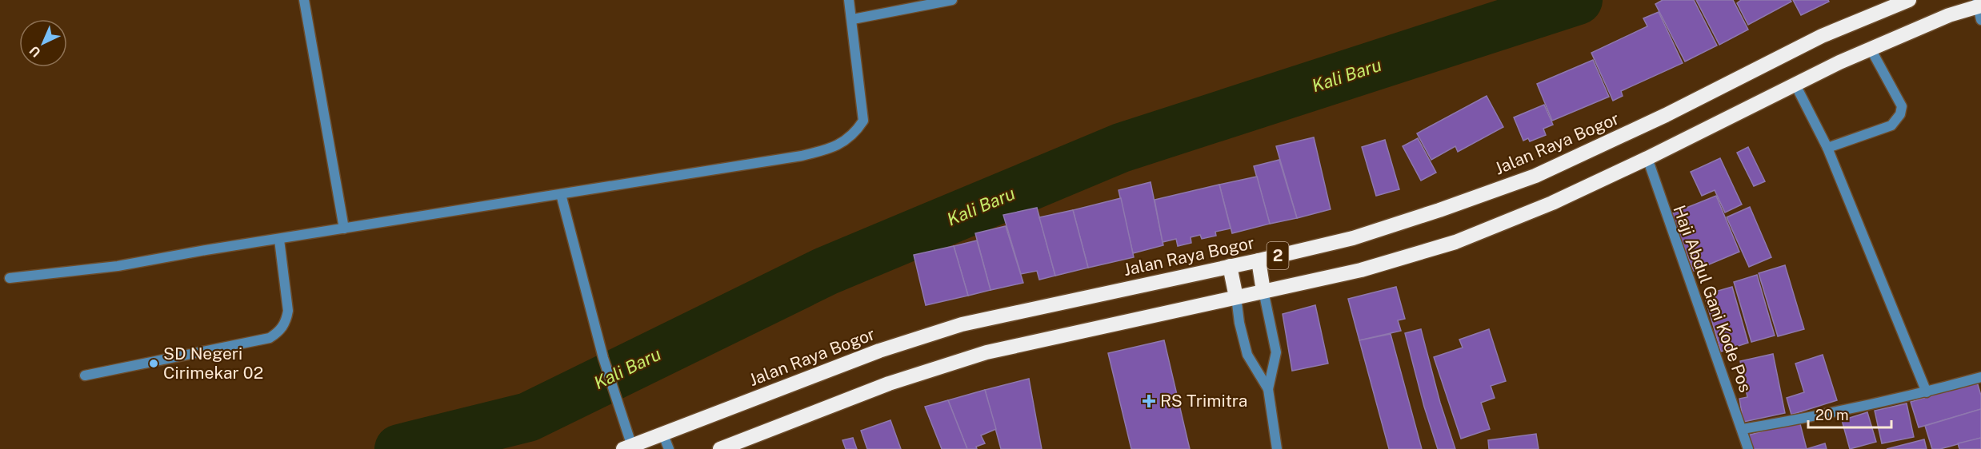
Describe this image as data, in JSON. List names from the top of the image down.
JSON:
{
  "streets": {
    "highway": ["Jalan Raya Bogor", "2"],
    "street": ["Haji Abdul Gani Kode Pos"]
  },
  "crossings": [
    ["2", "Haji Abdul Gani Kode Pos"]
  ],
  "water": ["Kali Baru"],
  "places": {
    "other": ["SD Negeri Cirimekar 02"],
    "health": ["RS Trimitra"]
  },
  "scale_bar": "20 m",
  "north": "bottom left"
}
